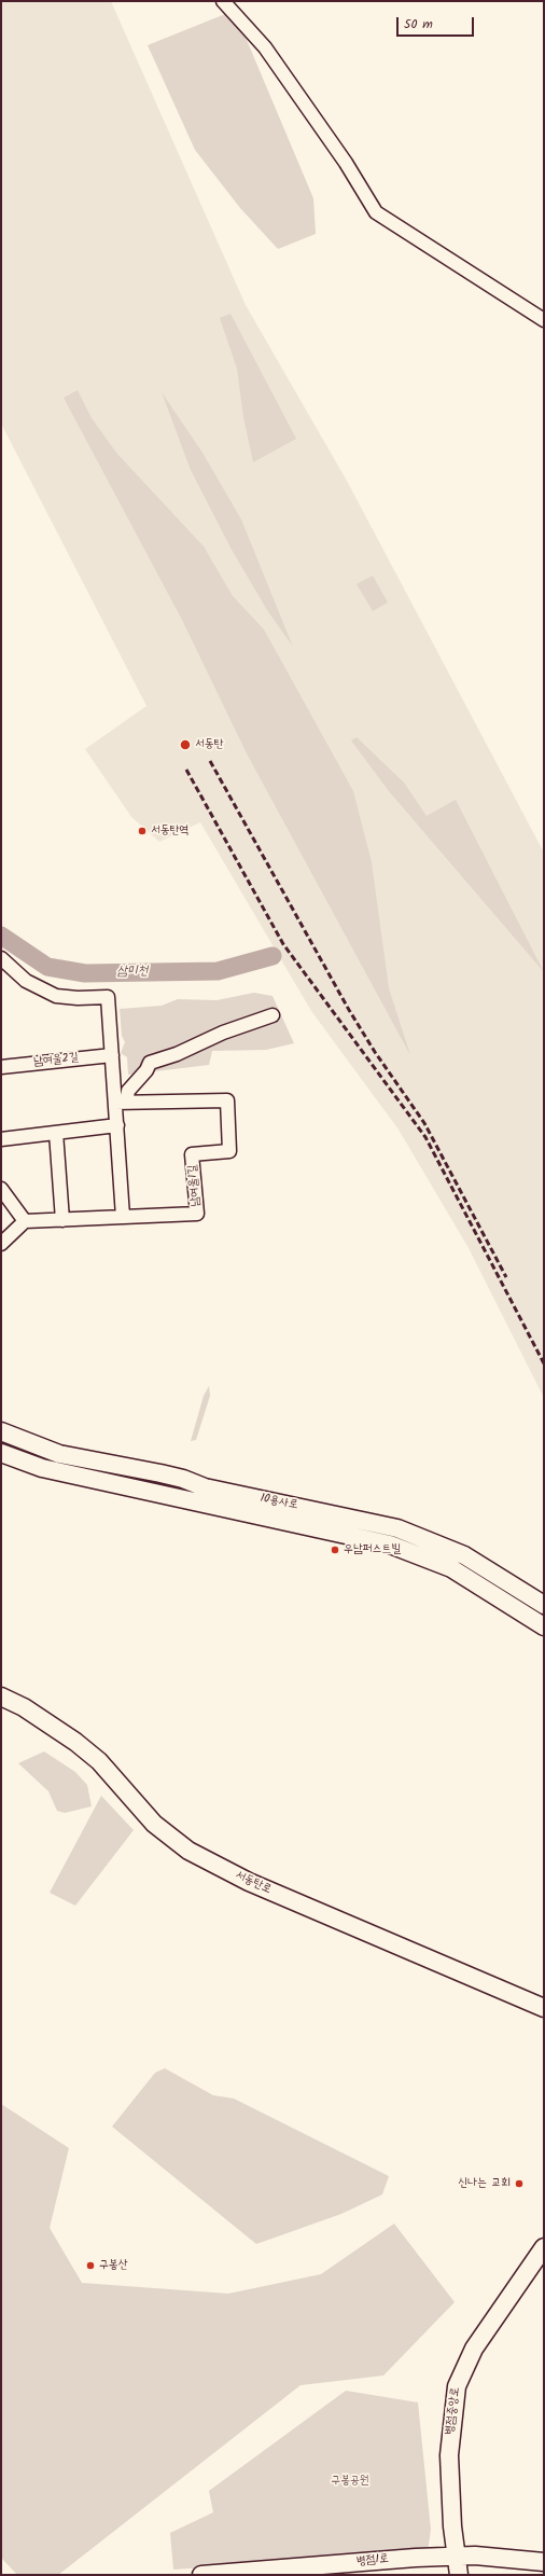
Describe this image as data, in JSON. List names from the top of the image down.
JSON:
{
  "streets": {
    "street": [
      "남여울2길",
      "남여울1길",
      "10용사로",
      "서동탄로",
      "병점중앙로",
      "병점1로"
    ]
  },
  "crossings": [
    ["병점중앙로", "병점1로"]
  ],
  "water": ["삼미천"],
  "parks": ["구봉공원"],
  "places": [
    "서동탄",
    "서동탄역",
    "우남퍼스트빌",
    "신나는 교회",
    "구봉산"
  ],
  "scale_bar": "50 m"
}
